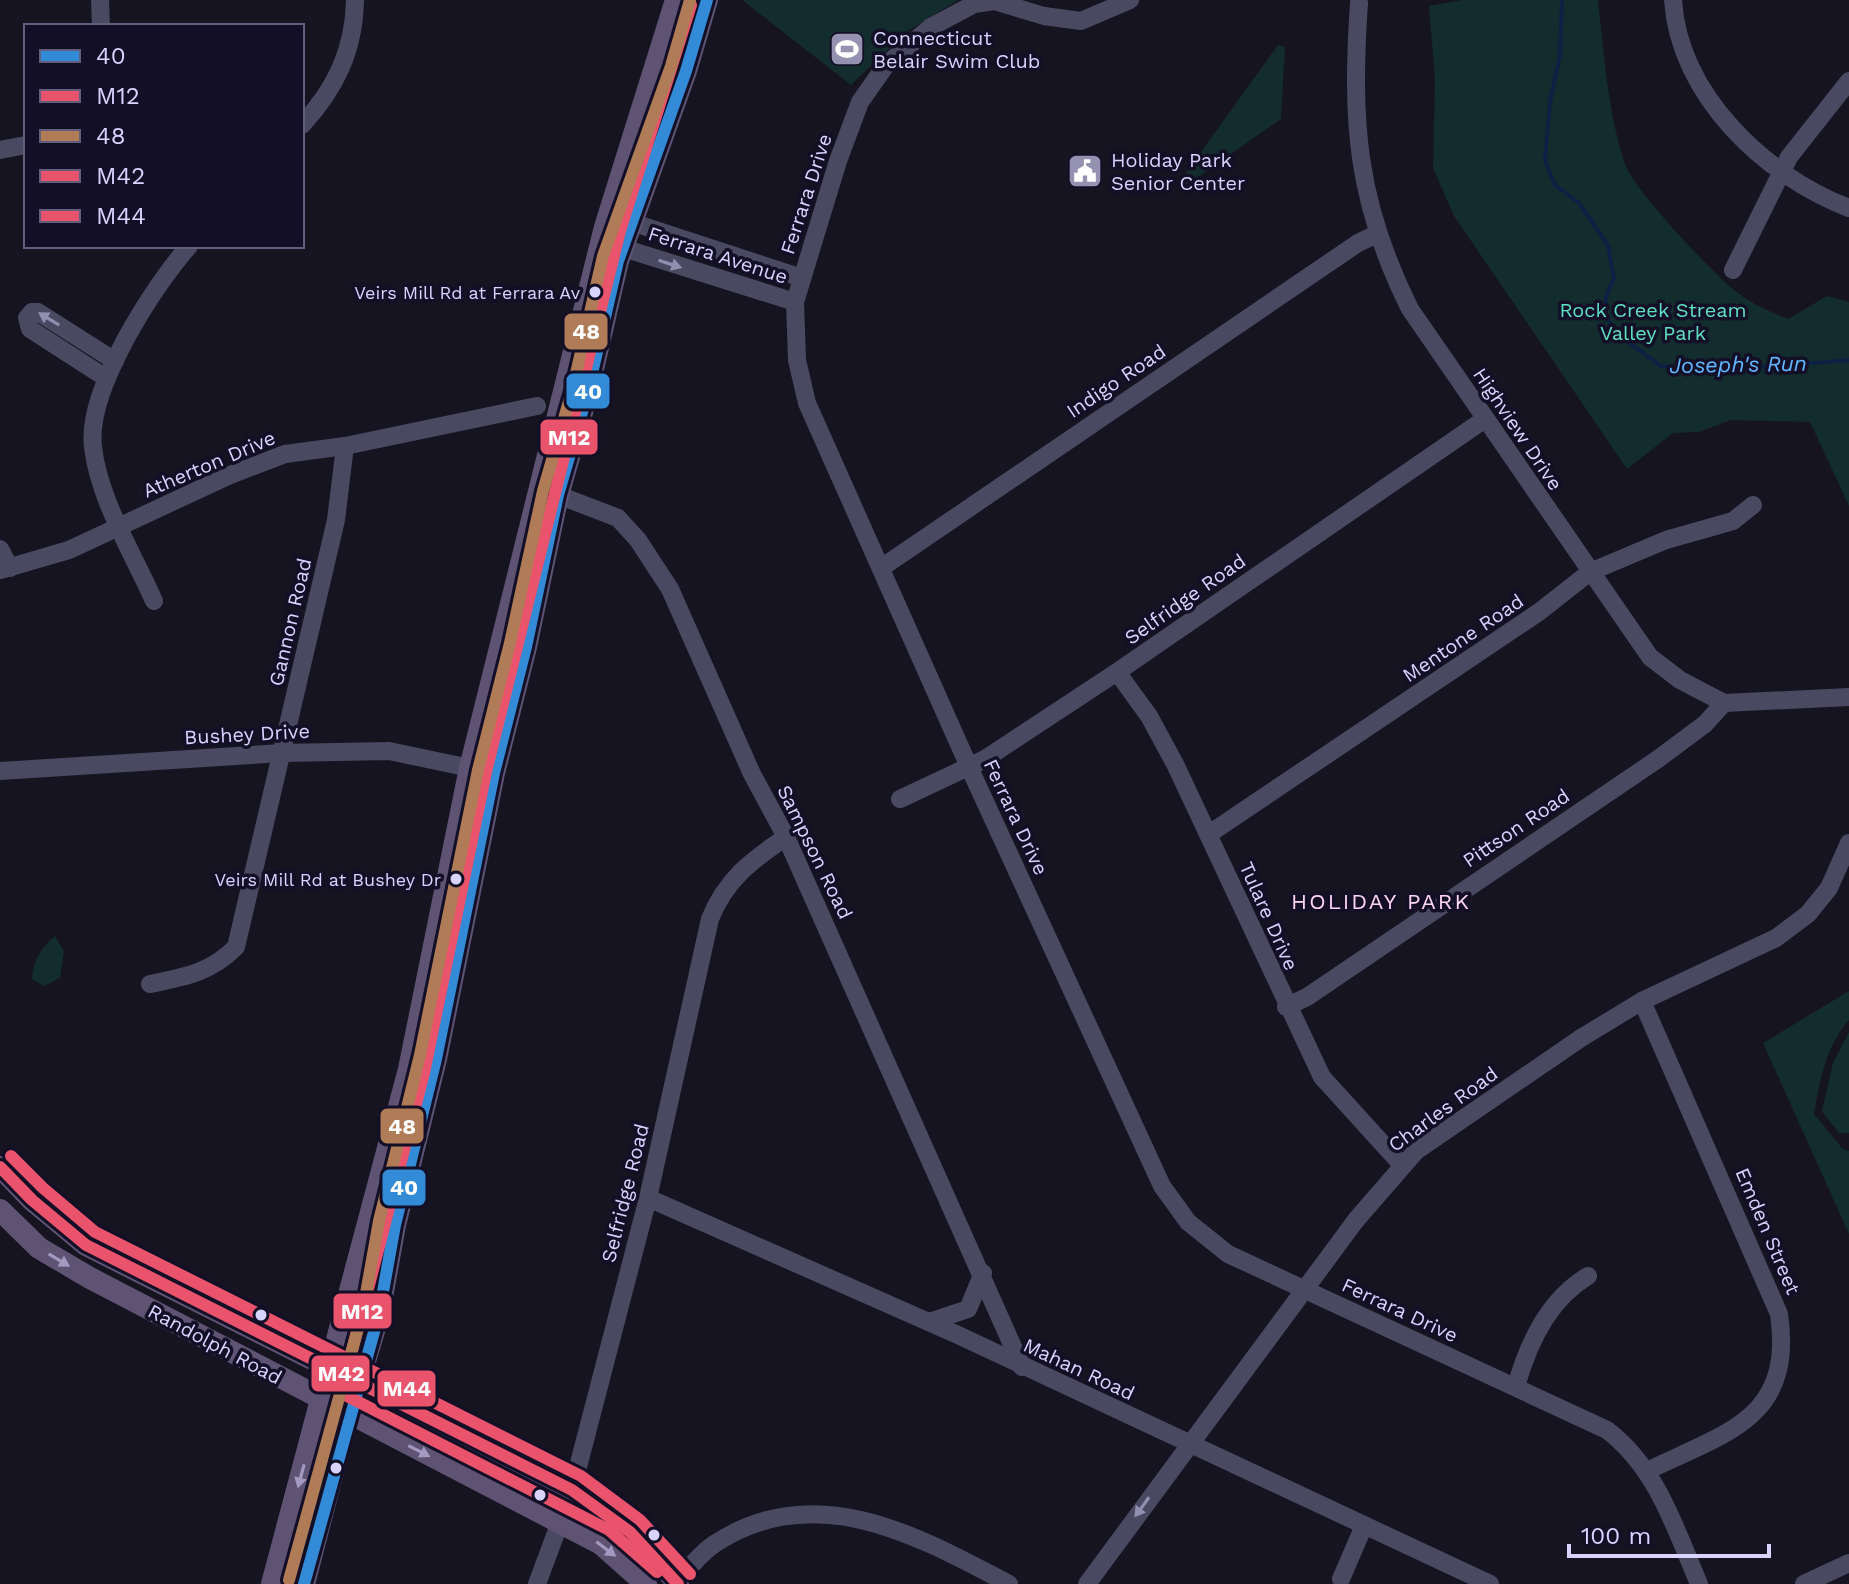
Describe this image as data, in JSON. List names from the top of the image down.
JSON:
{
  "streets": {
    "main road": ["Randolph Road"],
    "street": [
      "Ferrara Drive",
      "Ferrara Avenue",
      "Indigo Road",
      "Highview Drive",
      "Atherton Drive",
      "Selfridge Road",
      "Gannon Road",
      "Mentone Road",
      "Bushey Drive",
      "Pittson Road",
      "Sampson Road",
      "Tulare Drive",
      "Charles Road",
      "Emden Street",
      "Mahan Road"
    ]
  },
  "crossings": [
    ["Ferrara Drive", "Ferrara Avenue"],
    ["Ferrara Drive", "Indigo Road"],
    ["Ferrara Drive", "Selfridge Road"],
    ["Ferrara Drive", "Charles Road"],
    ["Ferrara Drive", "Emden Street"],
    ["Indigo Road", "Highview Drive"],
    ["Highview Drive", "Selfridge Road"],
    ["Highview Drive", "Mentone Road"],
    ["Highview Drive", "Pittson Road"],
    ["Atherton Drive", "Gannon Road"],
    ["Selfridge Road", "Sampson Road"],
    ["Selfridge Road", "Tulare Drive"],
    ["Selfridge Road", "Randolph Road"],
    ["Selfridge Road", "Mahan Road"],
    ["Gannon Road", "Bushey Drive"],
    ["Mentone Road", "Tulare Drive"],
    ["Pittson Road", "Tulare Drive"],
    ["Sampson Road", "Mahan Road"],
    ["Tulare Drive", "Charles Road"],
    ["Charles Road", "Emden Street"],
    ["Charles Road", "Mahan Road"]
  ],
  "districts": ["HOLIDAY PARK"],
  "water": ["Joseph's Run"],
  "parks": ["Rock Creek Stream Valley Park"],
  "places": {
    "sports": ["Connecticut Belair Swim Club"],
    "public building": ["Holiday Park Senior Center"],
    "other": ["Veirs Mill Rd at Ferrara Av", "Veirs Mill Rd at Bushey Dr"]
  },
  "lines": [
    "transit line 40",
    "transit line 48",
    "transit line M12",
    "transit line M44",
    "transit line M42"
  ],
  "legend": [
    "40",
    "M12",
    "48",
    "M42",
    "M44"
  ],
  "scale_bar": "100 m"
}
